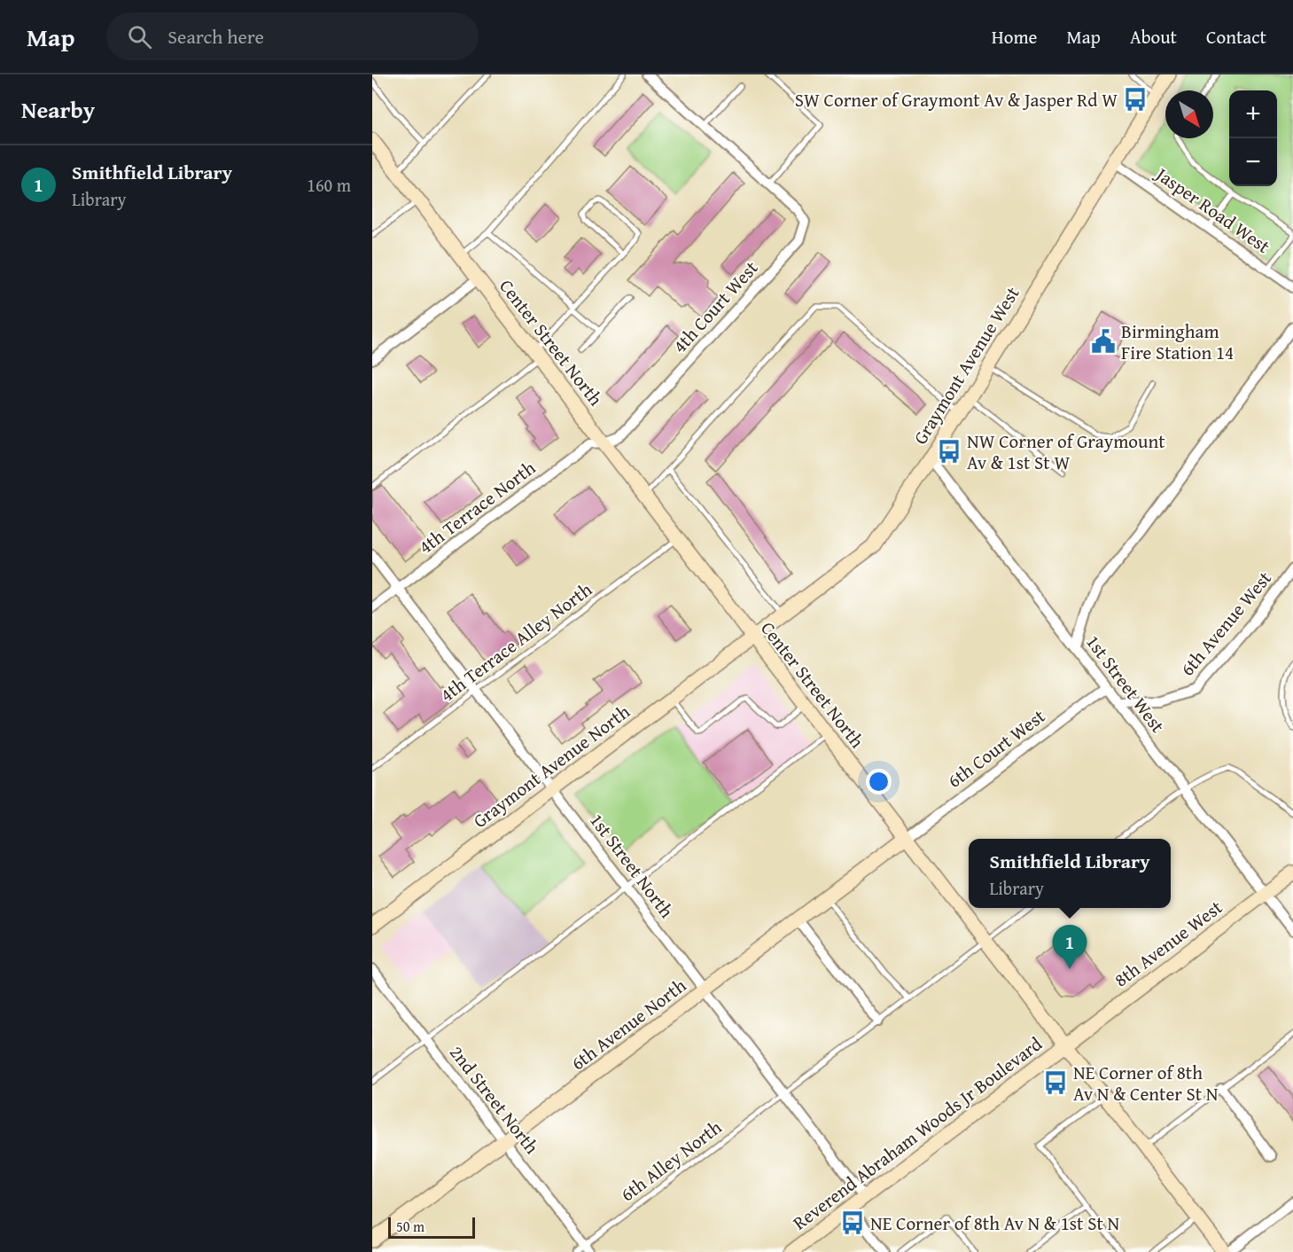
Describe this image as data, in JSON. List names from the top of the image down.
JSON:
{
  "streets": {
    "street": [
      "Jasper Road West",
      "4th Court West",
      "Center Street North",
      "Graymont Avenue West",
      "4th Terrace North",
      "6th Avenue West",
      "1st Street West",
      "6th Court West",
      "Graymont Avenue North",
      "1st Street North",
      "8th Avenue West",
      "6th Avenue North",
      "2nd Street North",
      "Reverend Abraham Woods Jr Boulevard"
    ],
    "lane": ["4th Terrace Alley North", "6th Alley North"]
  },
  "crossings": [
    ["Jasper Road West", "Graymont Avenue West"],
    ["4th Court West", "Center Street North"],
    ["4th Court West", "4th Terrace North"],
    ["Center Street North", "Graymont Avenue West"],
    ["Center Street North", "4th Terrace North"],
    ["Center Street North", "4th Terrace Alley North"],
    ["Center Street North", "6th Court West"],
    ["Center Street North", "Graymont Avenue North"],
    ["Center Street North", "8th Avenue West"],
    ["Center Street North", "6th Avenue North"],
    ["Center Street North", "Reverend Abraham Woods Jr Boulevard"],
    ["Center Street North", "6th Alley North"],
    ["Graymont Avenue West", "1st Street West"],
    ["Graymont Avenue West", "Graymont Avenue North"],
    ["4th Terrace North", "1st Street North"],
    ["6th Avenue West", "1st Street West"],
    ["4th Terrace Alley North", "1st Street North"],
    ["1st Street West", "6th Court West"],
    ["1st Street West", "8th Avenue West"],
    ["6th Court West", "6th Avenue North"],
    ["Graymont Avenue North", "1st Street North"],
    ["1st Street North", "6th Avenue North"],
    ["1st Street North", "Reverend Abraham Woods Jr Boulevard"],
    ["1st Street North", "6th Alley North"],
    ["8th Avenue West", "Reverend Abraham Woods Jr Boulevard"],
    ["6th Avenue North", "2nd Street North"],
    ["2nd Street North", "6th Alley North"]
  ],
  "places": {
    "bus stop": [
      "SW Corner of Graymont Av & Jasper Rd W",
      "NW Corner of Graymount Av & 1st St W",
      "NE Corner of 8th Av N & Center St N",
      "NE Corner of 8th Av N & 1st St N"
    ],
    "public building": ["Birmingham Fire Station 14"]
  },
  "scale_bar": "50 m",
  "north": "bottom right",
  "page": {
    "header": "Map",
    "search": "Search here",
    "nav": [
      "Home",
      "Map",
      "About",
      "Contact"
    ],
    "heading": "Nearby",
    "map_buttons": ["+", "−"],
    "list": [
      {
        "mark": "1",
        "name": "Smithfield Library",
        "note": "Library",
        "value": "160 m"
      }
    ],
    "popup": ["Smithfield Library", "Library"],
    "pins": "1",
    "scale": "50 m"
  }
}
